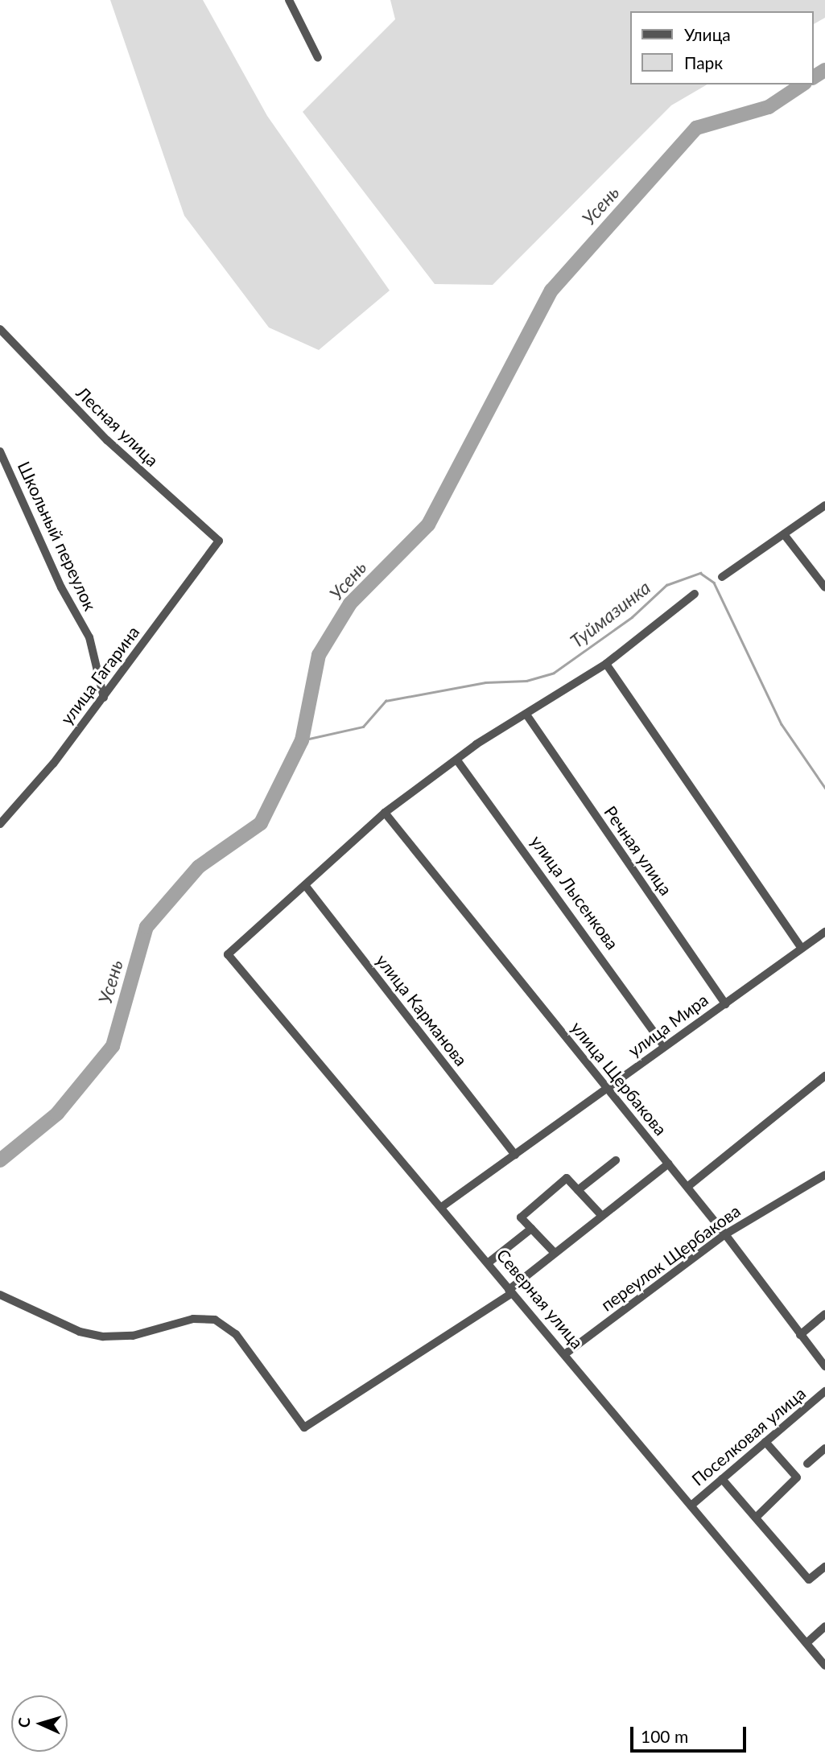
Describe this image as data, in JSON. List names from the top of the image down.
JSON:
{
  "streets": {
    "street": [
      "Лесная улица",
      "Школьный переулок",
      "улица Гагарина",
      "Речная улица",
      "улица Лысенкова",
      "улица Карманова",
      "улица Мира",
      "улица Щербакова",
      "переулок Щербакова",
      "Северная улица",
      "Поселковая улица"
    ]
  },
  "crossings": [
    ["Лесная улица", "улица Гагарина"],
    ["Школьный переулок", "улица Гагарина"],
    ["Речная улица", "улица Мира"],
    ["улица Лысенкова", "улица Мира"],
    ["улица Карманова", "улица Мира"],
    ["улица Карманова", "Северная улица"],
    ["улица Мира", "улица Щербакова"],
    ["улица Мира", "Северная улица"],
    ["улица Щербакова", "переулок Щербакова"],
    ["переулок Щербакова", "Северная улица"],
    ["Северная улица", "Поселковая улица"]
  ],
  "water": ["Усень", "Туймазинка"],
  "legend": ["Улица", "Парк"],
  "scale_bar": "100 m",
  "north": "left"
}
